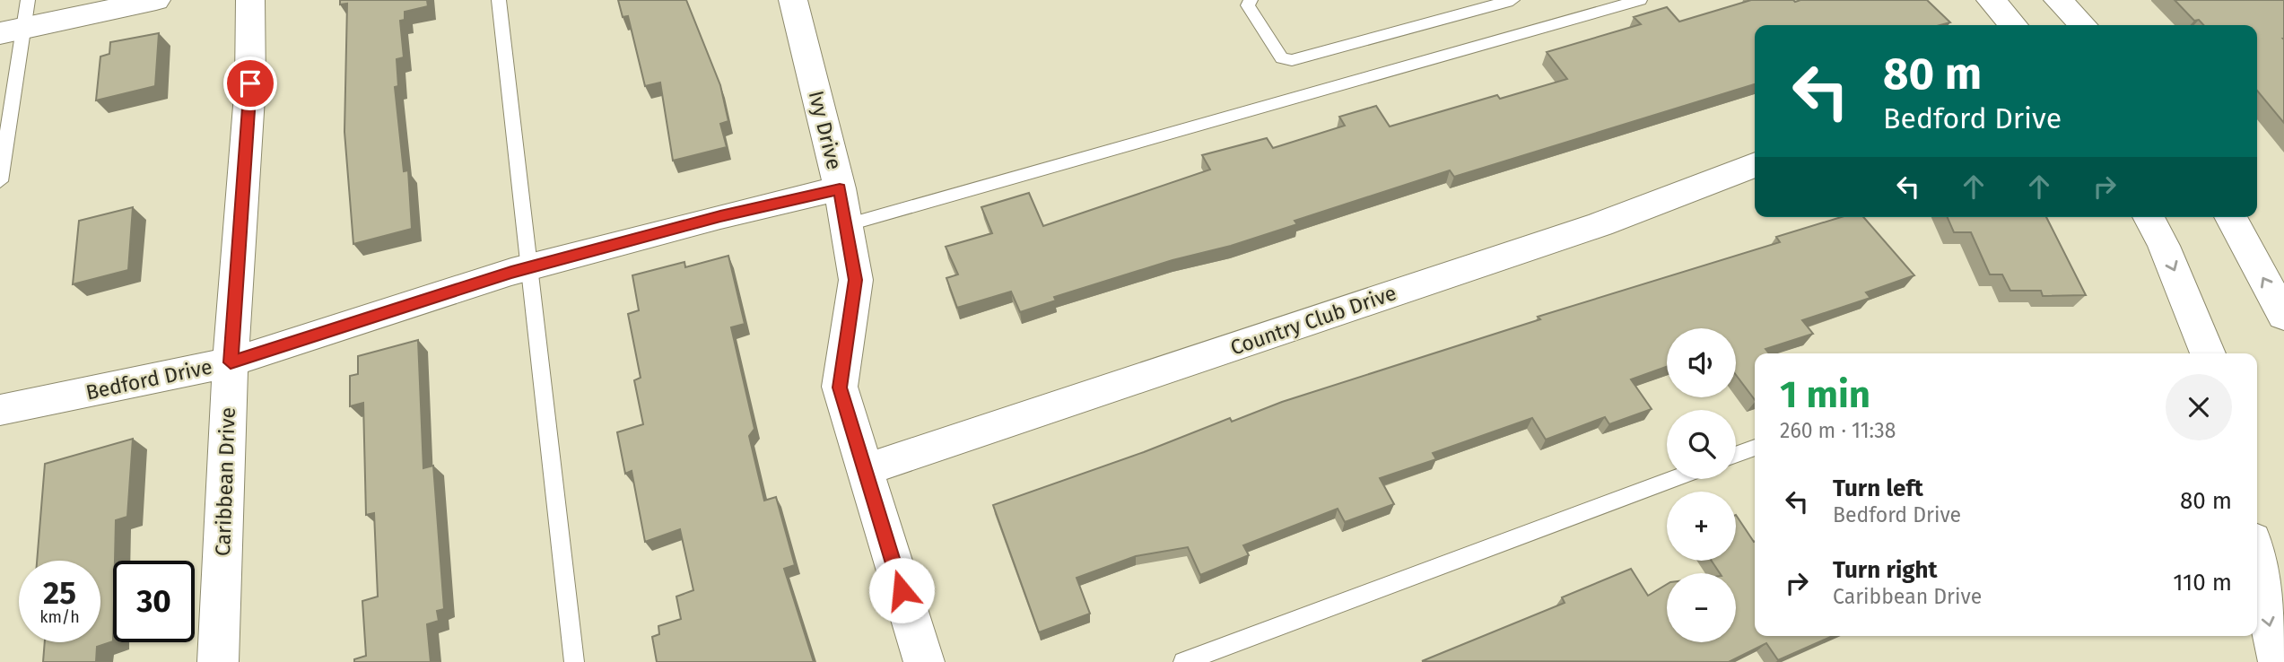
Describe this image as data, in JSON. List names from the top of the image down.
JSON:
{
  "streets": {
    "street": [
      "Ivy Drive",
      "Country Club Drive",
      "Bedford Drive",
      "Caribbean Drive"
    ]
  },
  "crossings": [
    ["Ivy Drive", "Country Club Drive"],
    ["Ivy Drive", "Bedford Drive"],
    ["Bedford Drive", "Caribbean Drive"]
  ],
  "page": {
    "turn": ["80 m", "Bedford Drive"],
    "map_buttons": ["+", "−"],
    "heading": ["1 min", "260 m · 11:38"],
    "list": [
      {
        "name": "Turn left",
        "note": "Bedford Drive",
        "value": "80 m"
      },
      {
        "name": "Turn right",
        "note": "Caribbean Drive",
        "value": "110 m"
      }
    ],
    "speed": "25 km/h",
    "limit": "30"
  }
}
